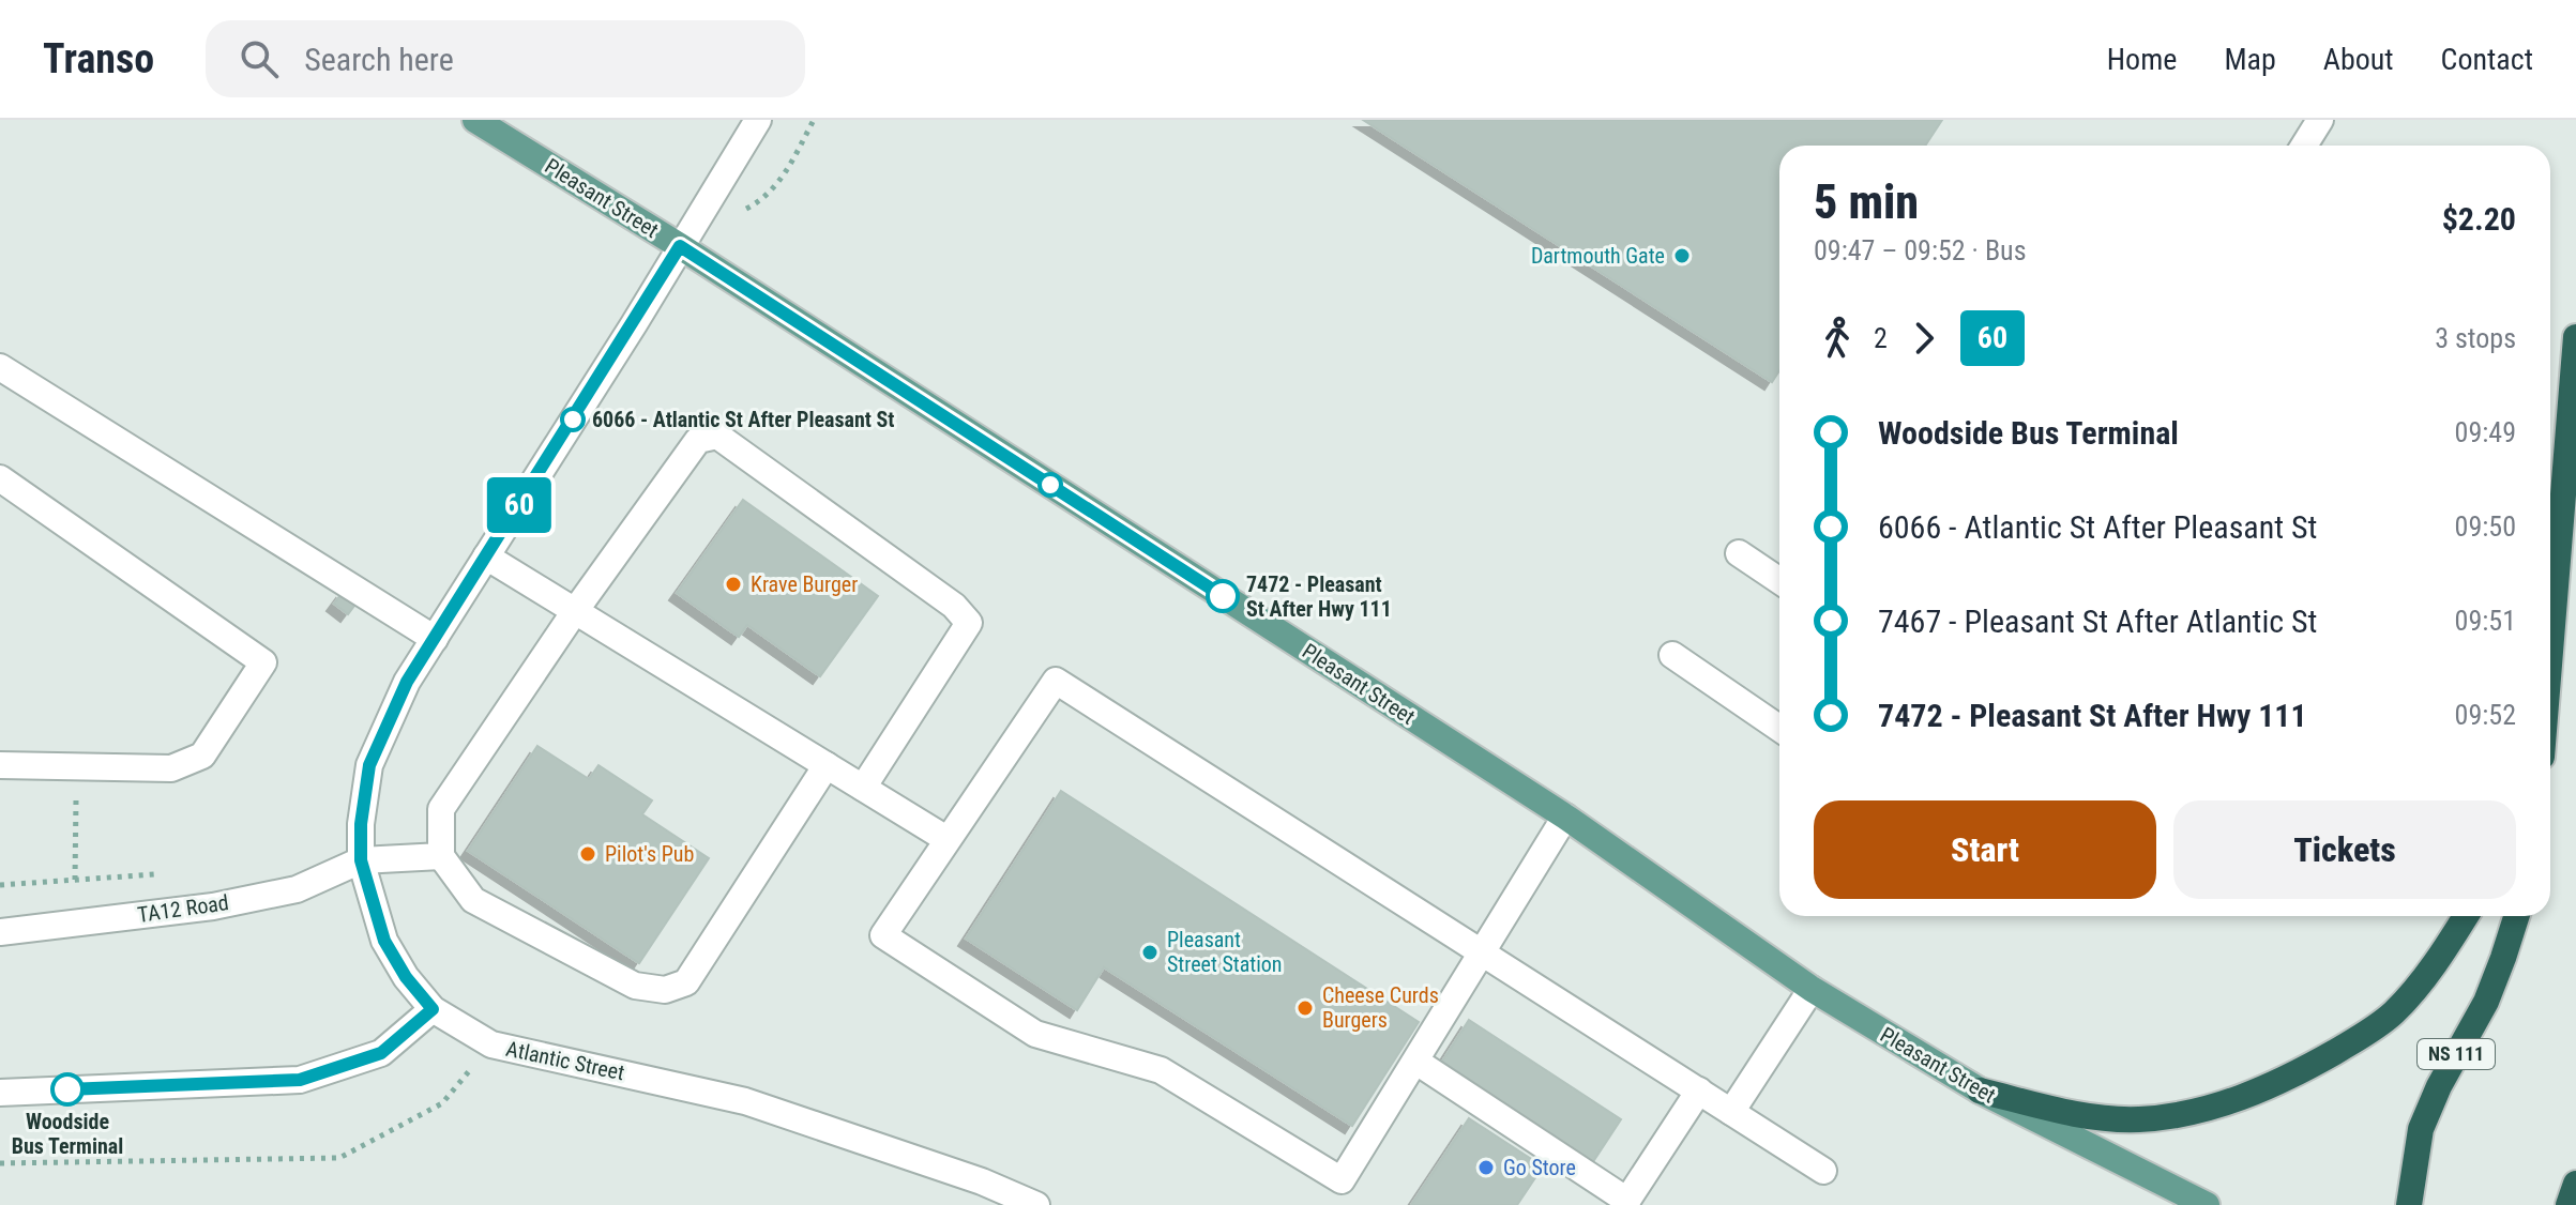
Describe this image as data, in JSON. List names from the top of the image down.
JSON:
{
  "streets": {
    "highway": ["NS 111"],
    "main road": ["Pleasant Street"],
    "street": ["TA12 Road", "Atlantic Street"]
  },
  "crossings": [
    ["Pleasant Street", "Atlantic Street"],
    ["TA12 Road", "Atlantic Street"]
  ],
  "places": [
    "Dartmouth Gate",
    "6066 - Atlantic St After Pleasant St",
    "Krave Burger",
    "7472 - Pleasant St After Hwy 111",
    "Pilot's Pub",
    "Pleasant Street Station",
    "Cheese Curds Burgers",
    "Woodside Bus Terminal",
    "Go Store"
  ],
  "lines": ["bus line 60"],
  "page": {
    "header": "Transo",
    "search": "Search here",
    "nav": [
      "Home",
      "Map",
      "About",
      "Contact"
    ],
    "on_map": "60",
    "heading": ["5 min", "09:47 – 09:52 · Bus", "$2.20"],
    "legs": ["2", "60", "3 stops"],
    "list": [
      {
        "name": "Woodside Bus Terminal",
        "value": "09:49"
      },
      {
        "name": "6066 - Atlantic St After Pleasant St",
        "value": "09:50"
      },
      {
        "name": "7467 - Pleasant St After Atlantic St",
        "value": "09:51"
      },
      {
        "name": "7472 - Pleasant St After Hwy 111",
        "value": "09:52"
      }
    ],
    "buttons": ["Start", "Tickets"]
  }
}
